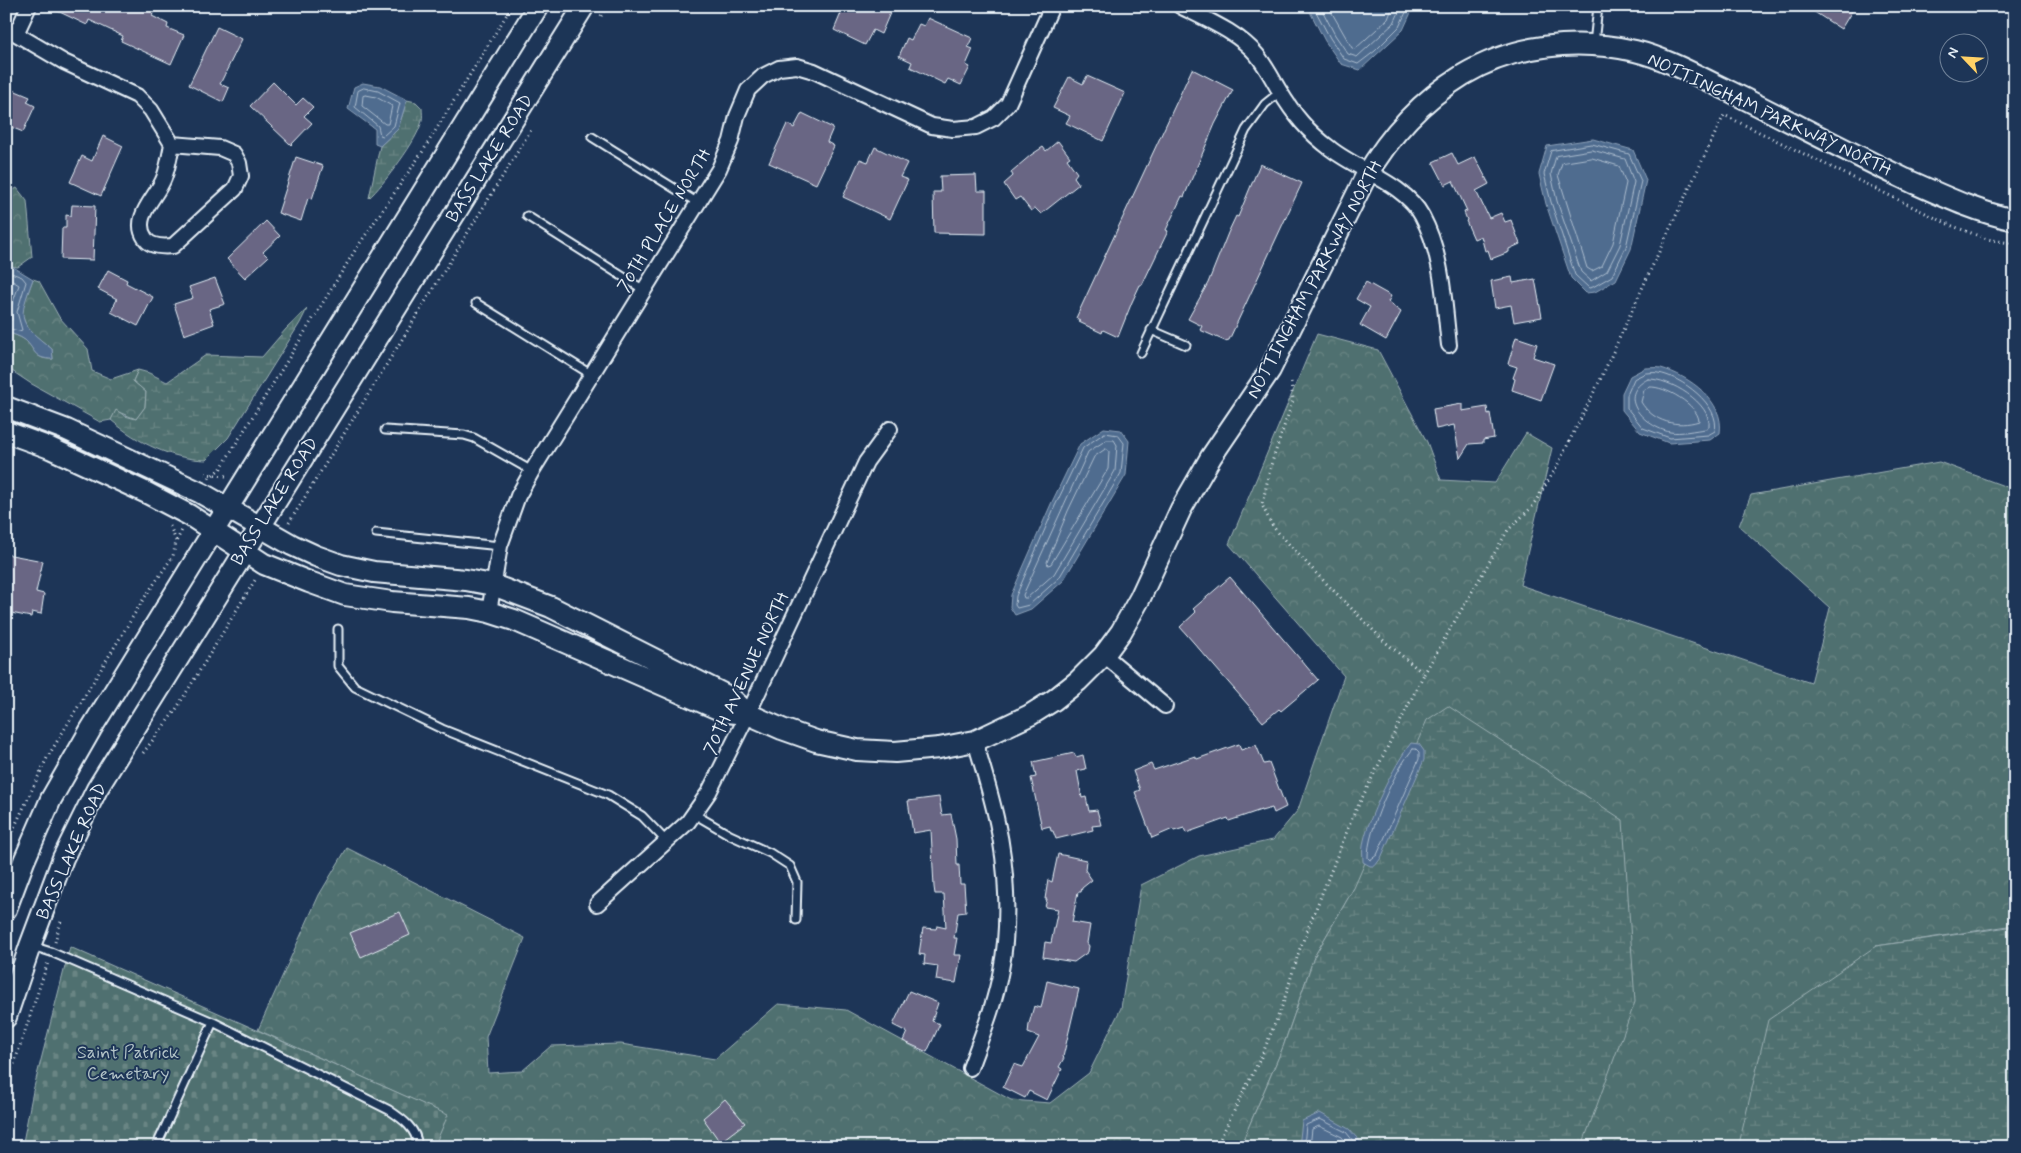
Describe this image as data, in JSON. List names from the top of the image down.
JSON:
{
  "streets": {
    "street": [
      "NOTTINGHAM PARKWAY NORTH",
      "BASS LAKE ROAD",
      "70TH PLACE NORTH",
      "70TH AVENUE NORTH"
    ]
  },
  "crossings": [
    ["NOTTINGHAM PARKWAY NORTH", "BASS LAKE ROAD"],
    ["NOTTINGHAM PARKWAY NORTH", "70TH PLACE NORTH"],
    ["NOTTINGHAM PARKWAY NORTH", "70TH AVENUE NORTH"]
  ],
  "parks": ["Saint Patrick Cemetary"],
  "north": "top left"
}
